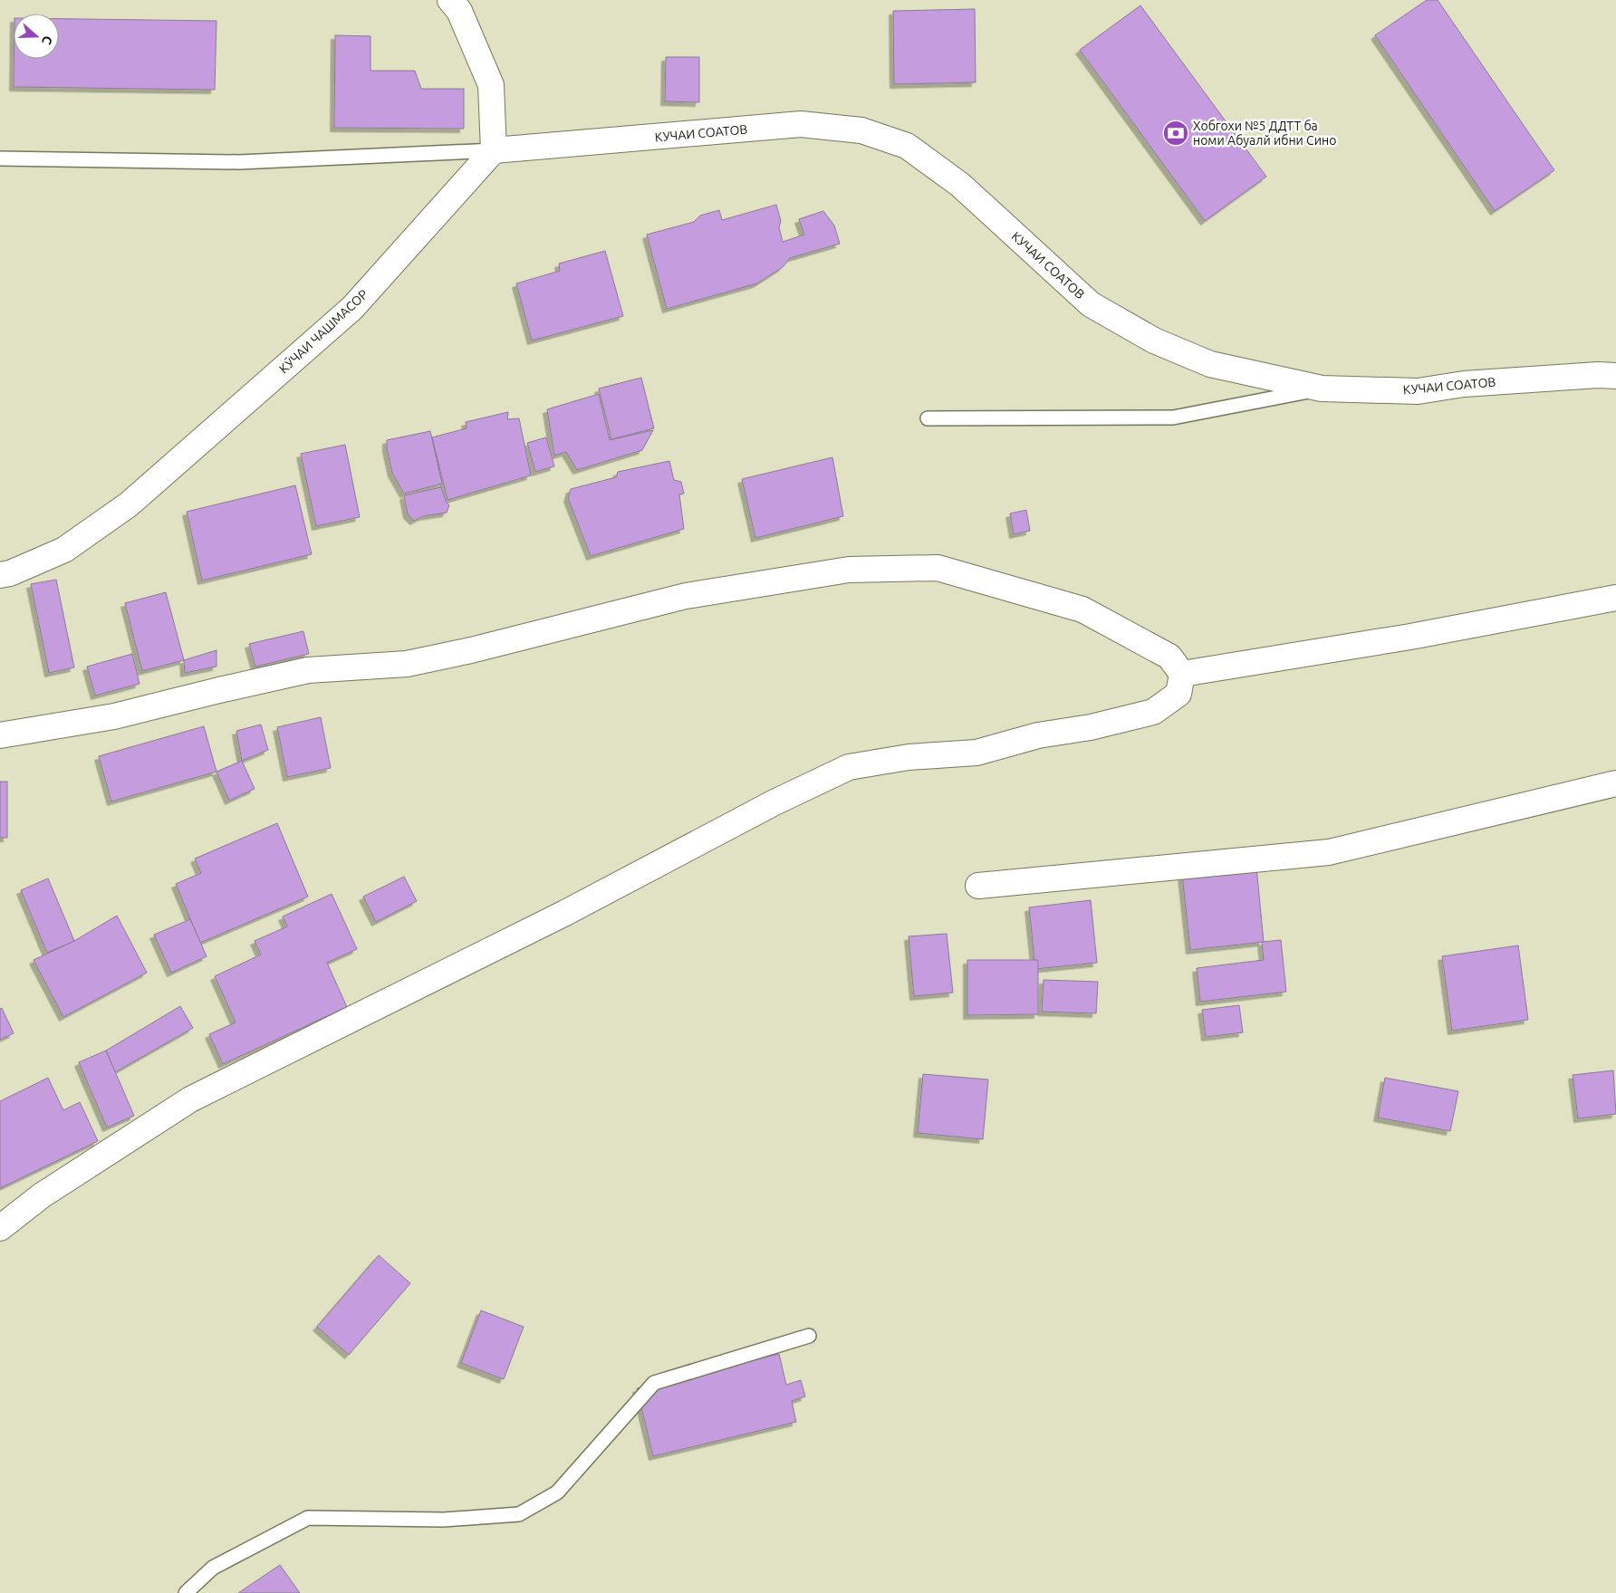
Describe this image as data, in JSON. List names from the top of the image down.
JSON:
{
  "streets": {
    "street": ["КУЧАИ СОАТОВ", "КӮЧАИ ЧАШМАСОР"]
  },
  "crossings": [
    ["КУЧАИ СОАТОВ", "КӮЧАИ ЧАШМАСОР"]
  ],
  "places": {
    "bank": ["Хобгохи №5 ДДТТ ба номи Абуалй ибни Сино"]
  },
  "north": "right"
}
